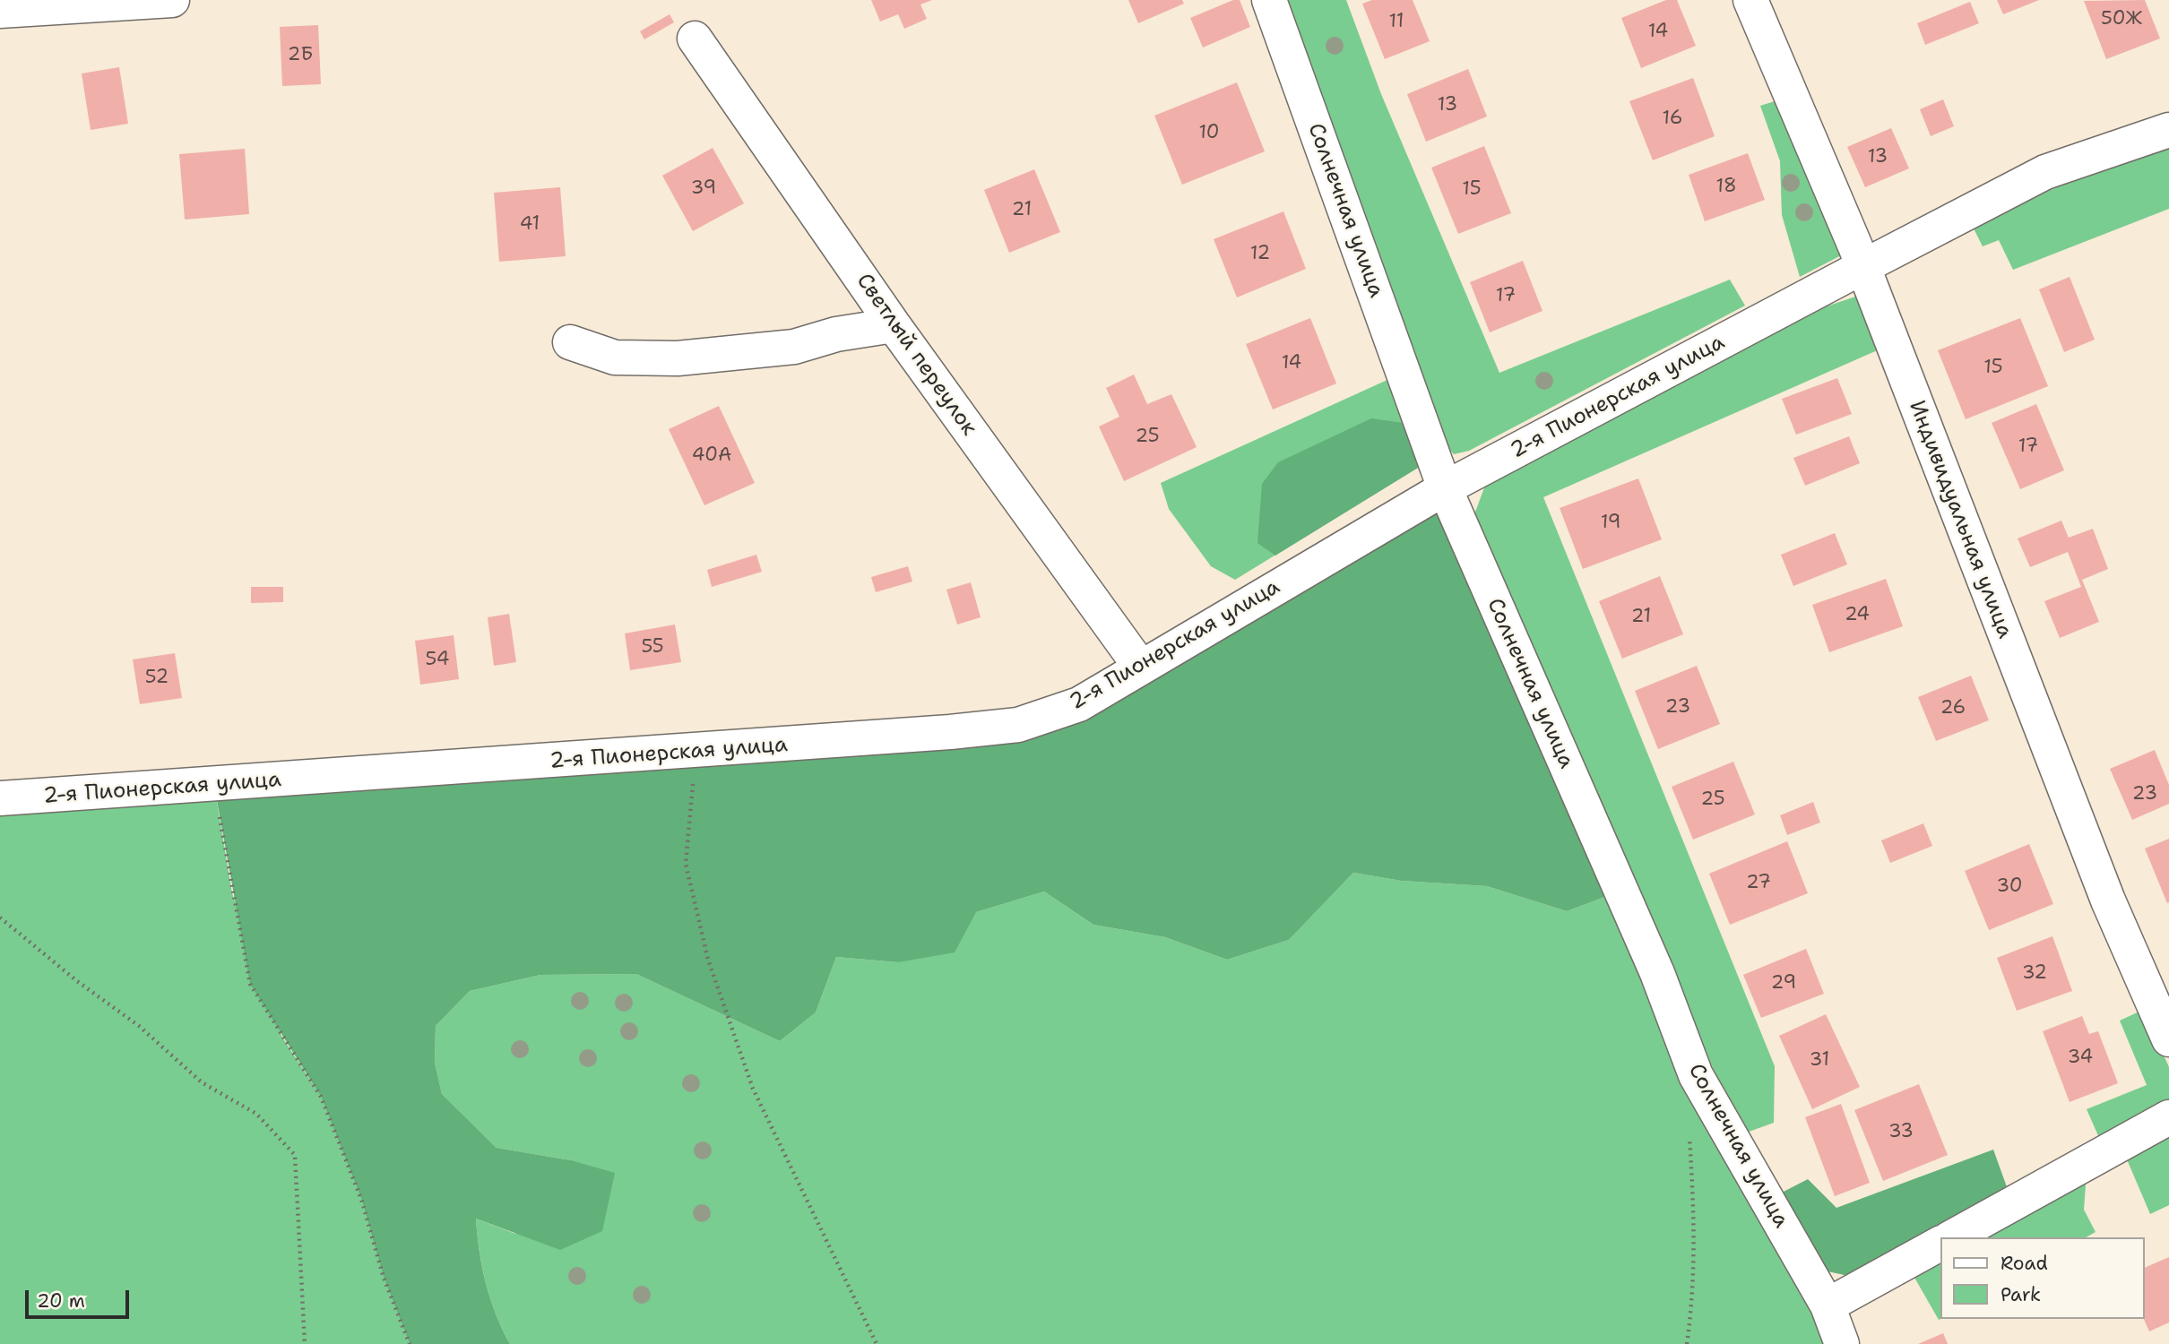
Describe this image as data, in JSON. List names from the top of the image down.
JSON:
{
  "streets": {
    "street": [
      "Солнечная улица",
      "Светлый переулок",
      "2-я Пионерская улица",
      "Индивидуальная улица"
    ]
  },
  "crossings": [
    ["Солнечная улица", "2-я Пионерская улица"],
    ["Светлый переулок", "2-я Пионерская улица"],
    ["2-я Пионерская улица", "Индивидуальная улица"]
  ],
  "house_numbers": [
    "50Ж",
    "11",
    "14",
    "2Б",
    "13",
    "16",
    "10",
    "13",
    "18",
    "39",
    "15",
    "21",
    "41",
    "12",
    "17",
    "14",
    "15",
    "25",
    "17",
    "40А",
    "19",
    "24",
    "21",
    "55",
    "54",
    "52",
    "23",
    "26",
    "23",
    "25",
    "27",
    "30",
    "32",
    "29",
    "34",
    "31",
    "33"
  ],
  "legend": ["Road", "Park"],
  "scale_bar": "20 m"
}
